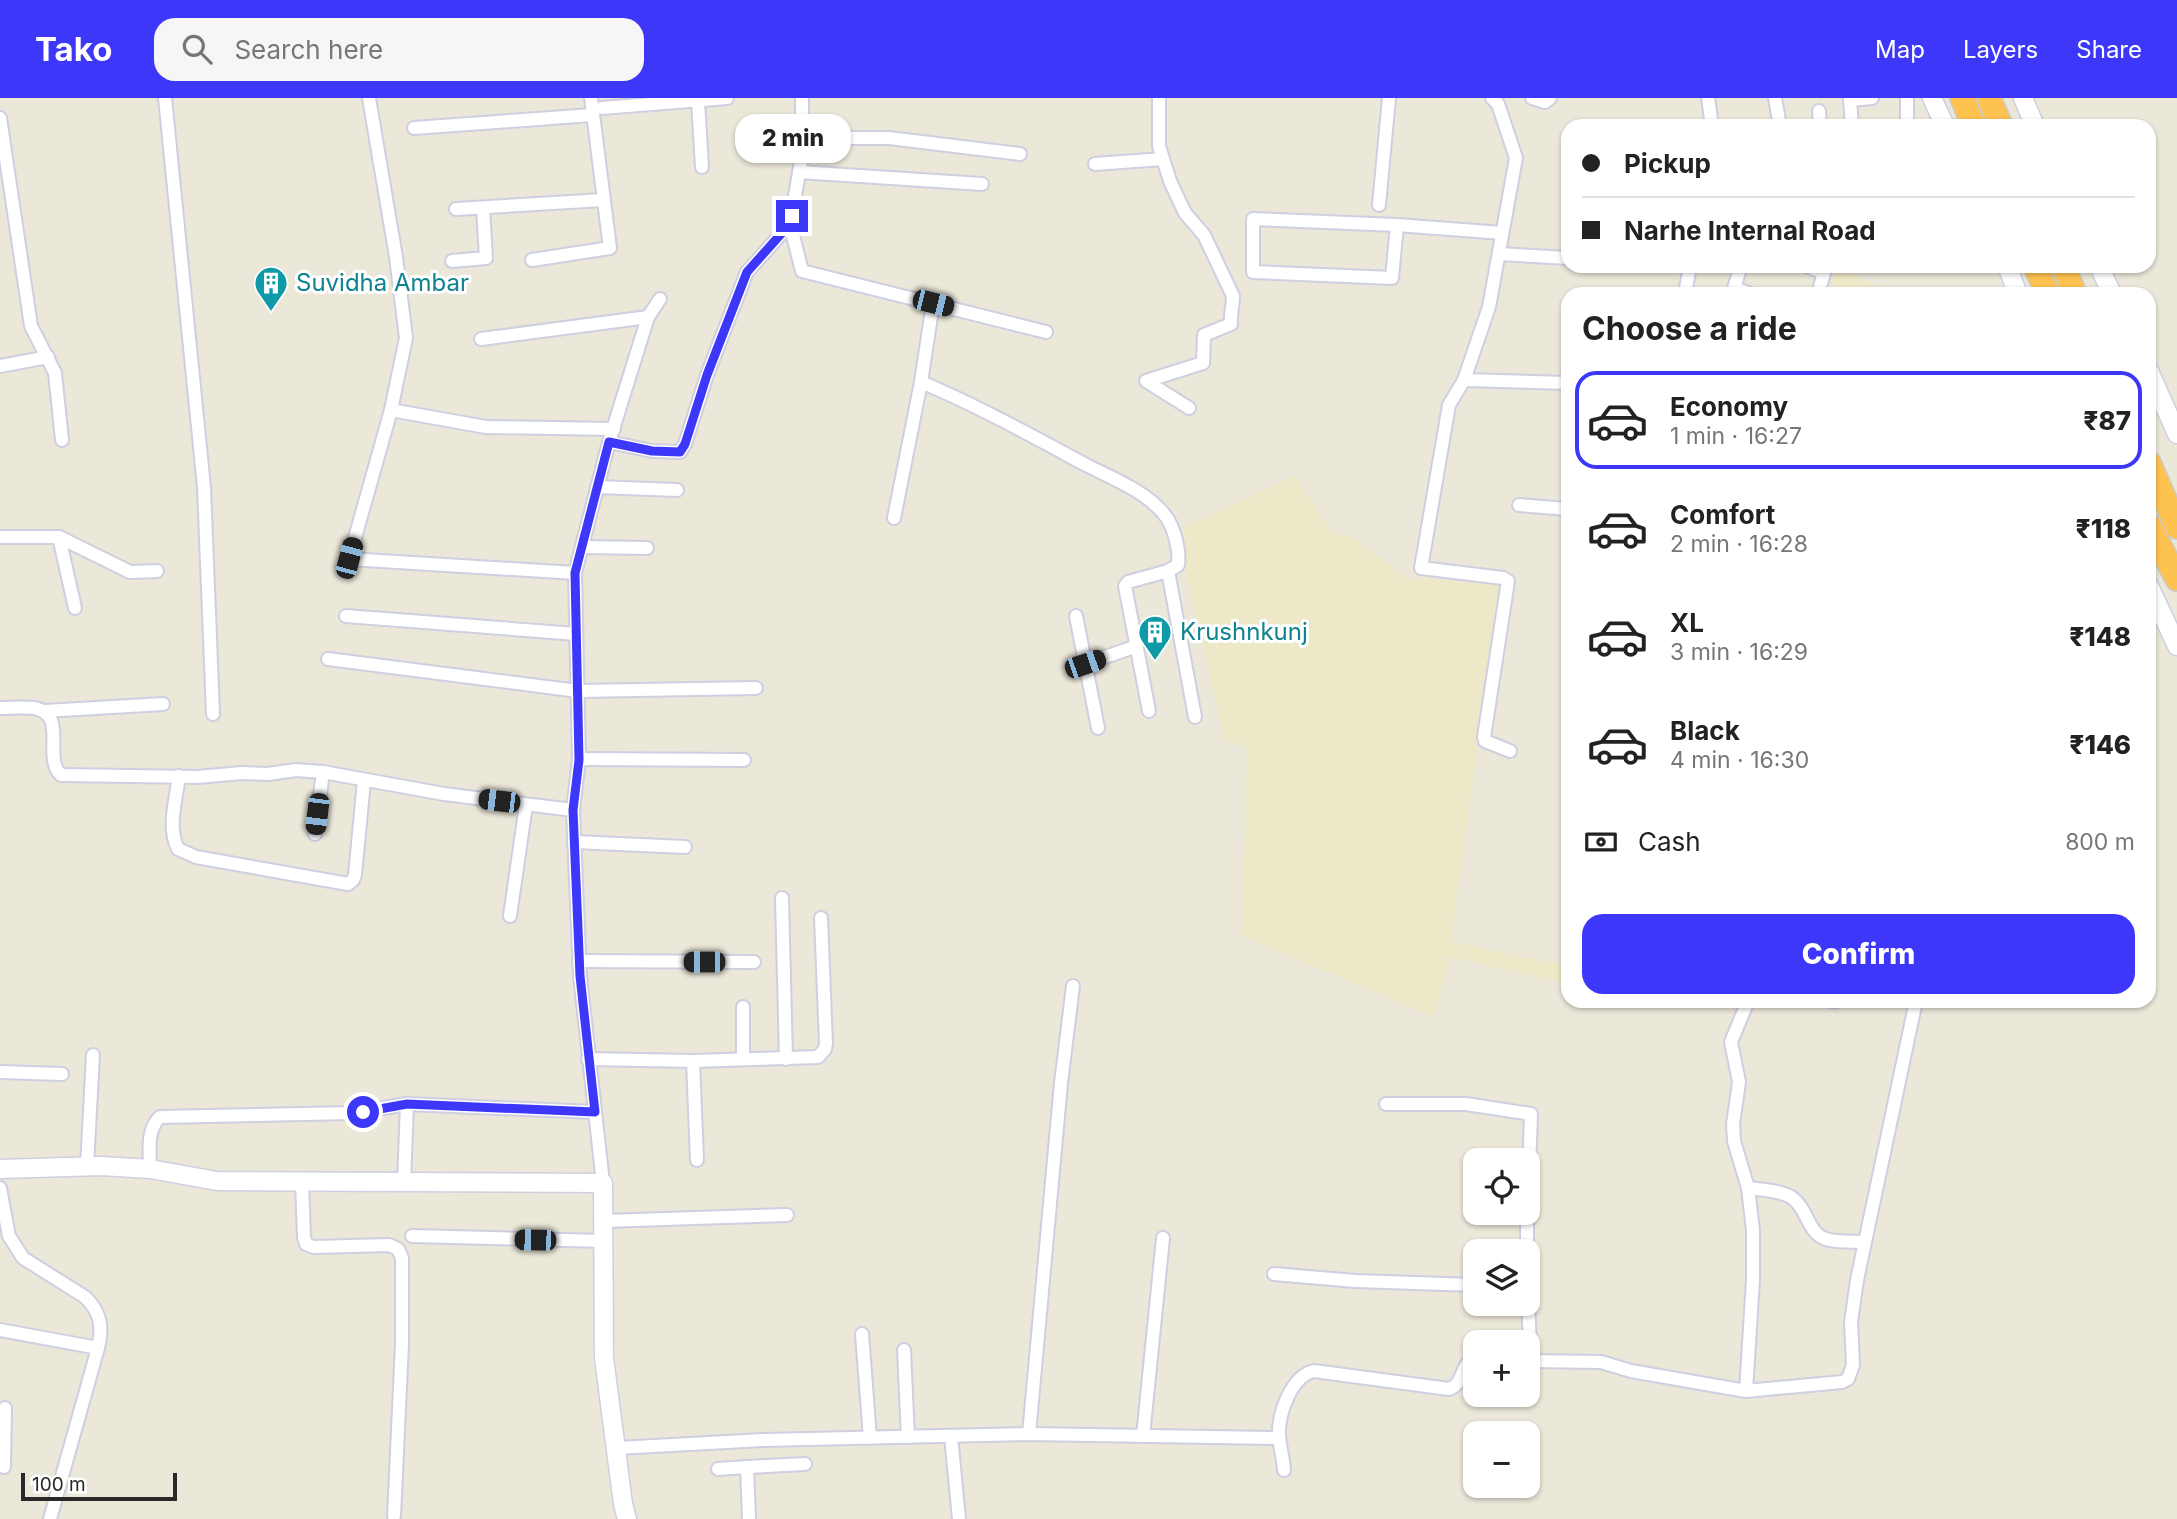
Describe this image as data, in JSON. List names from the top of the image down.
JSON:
{
  "places": {
    "building": ["Suvidha Ambar", "Krushnkunj"]
  },
  "scale_bar": "100 m",
  "page": {
    "header": "Tako",
    "search": "Search here",
    "nav": ["Map", "Layers", "Share"],
    "bubble": "2 min",
    "banner": ["Pickup", "Narhe Internal Road"],
    "heading": "Choose a ride",
    "list": [
      {
        "name": "Economy",
        "note": "1 min · 16:27",
        "value": "₹87"
      },
      {
        "name": "Comfort",
        "note": "2 min · 16:28",
        "value": "₹118"
      },
      {
        "name": "XL",
        "note": "3 min · 16:29",
        "value": "₹148"
      },
      {
        "name": "Black",
        "note": "4 min · 16:30",
        "value": "₹146"
      }
    ],
    "pay": ["Cash", "800 m"],
    "buttons": "Confirm",
    "map_buttons": ["+", "−"],
    "scale": "100 m"
  }
}
